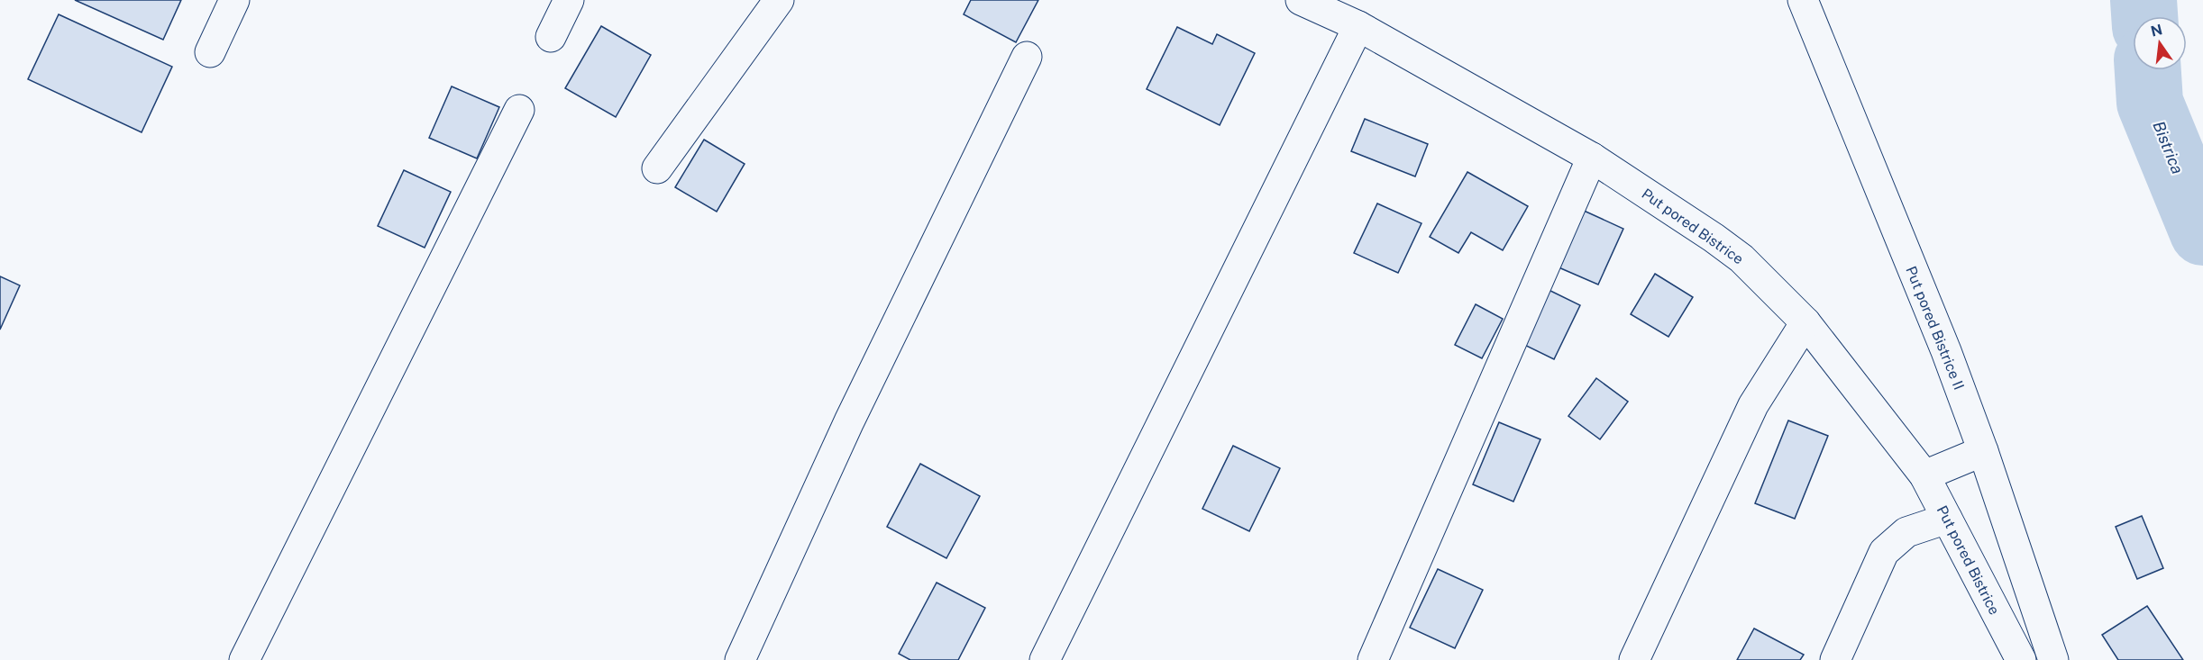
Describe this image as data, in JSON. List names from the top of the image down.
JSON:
{
  "streets": {
    "street": ["Put pored Bistrice", "Put pored Bistrice II"]
  },
  "water": ["Bistrica"],
  "north": "top"
}
